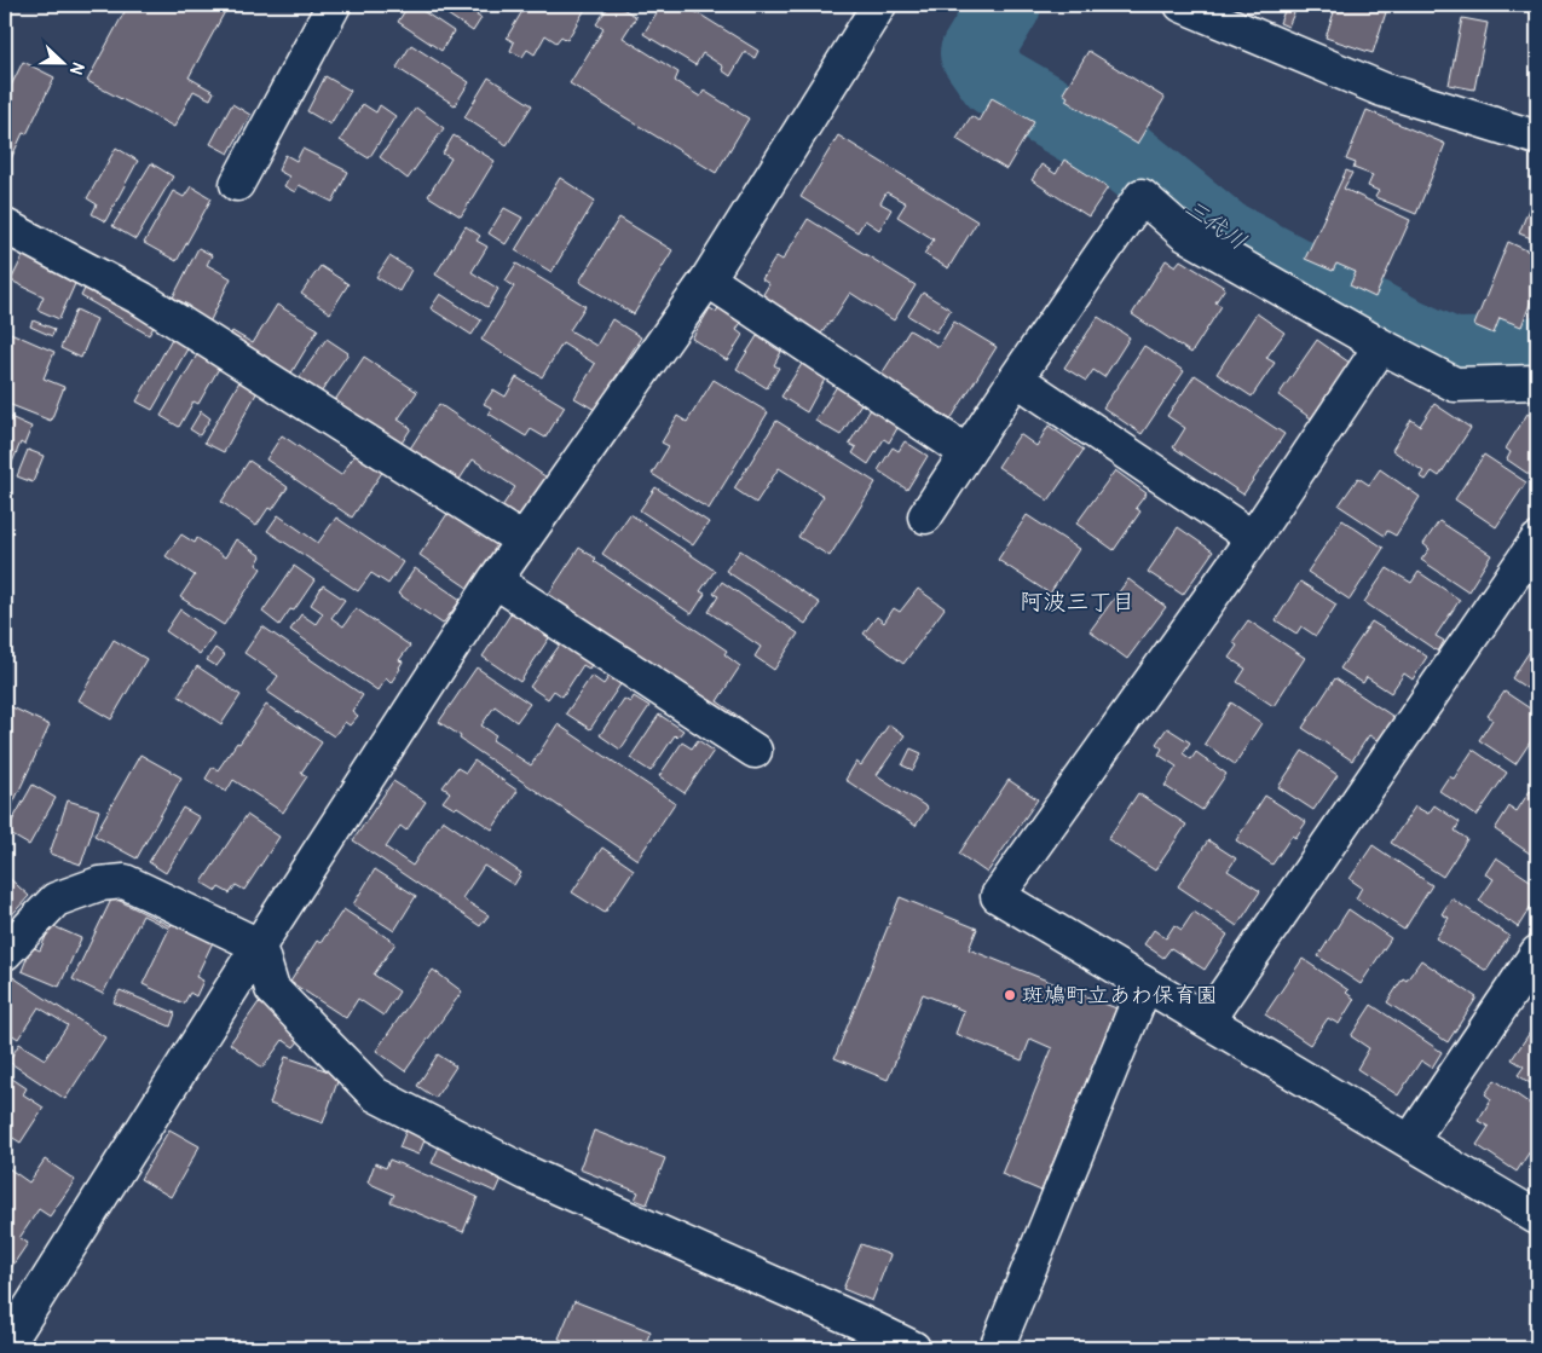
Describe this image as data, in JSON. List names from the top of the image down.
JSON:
{
  "districts": ["阿波三丁目"],
  "water": ["三代川"],
  "places": ["斑鳩町立あわ保育園"],
  "north": "right"
}
